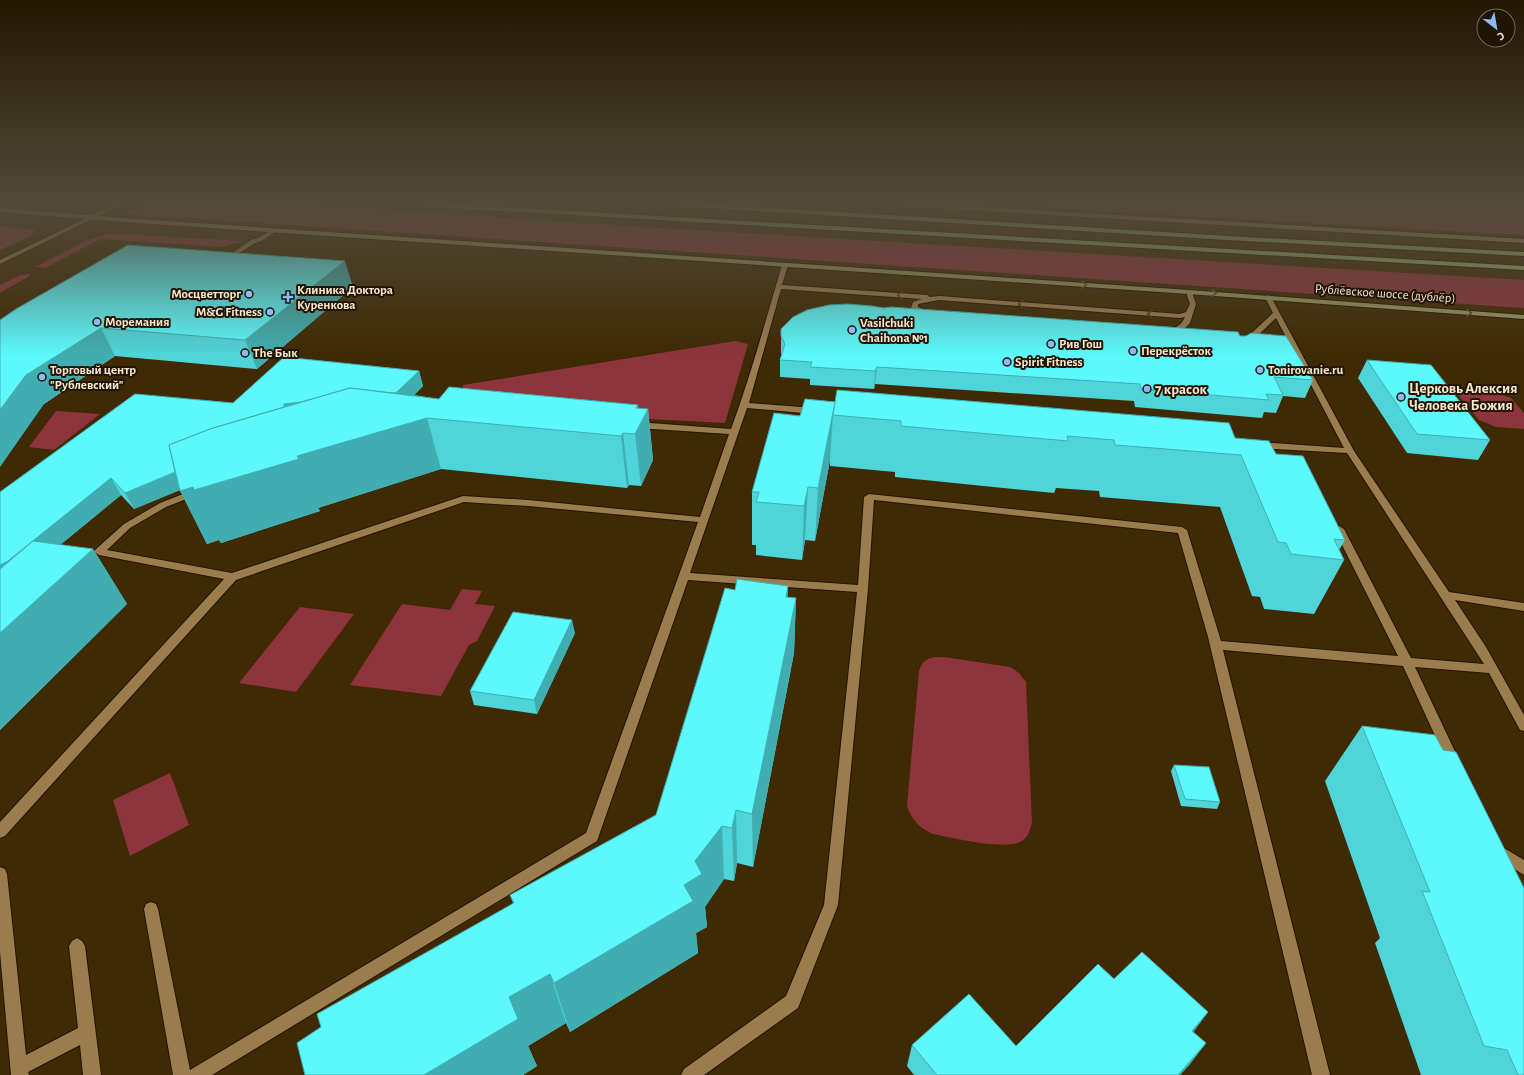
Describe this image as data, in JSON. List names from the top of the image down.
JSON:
{
  "streets": {
    "main road": ["Рублёвское шоссе (дублёр)"]
  },
  "places": {
    "other": [
      "Мосцветторг",
      "M&G Fitness",
      "Моремания",
      "Vasilchuki Chaihona №1",
      "Рив Гош",
      "Перекрёсток",
      "The Бык",
      "Spirit Fitness",
      "Tonirovanie.ru",
      "Торговый центр \"Рублевский\"",
      "7 красок",
      "Церковь Алексия Человека Божия"
    ],
    "health": ["Клиника Доктора Куренкова"]
  },
  "north": "bottom right"
}
